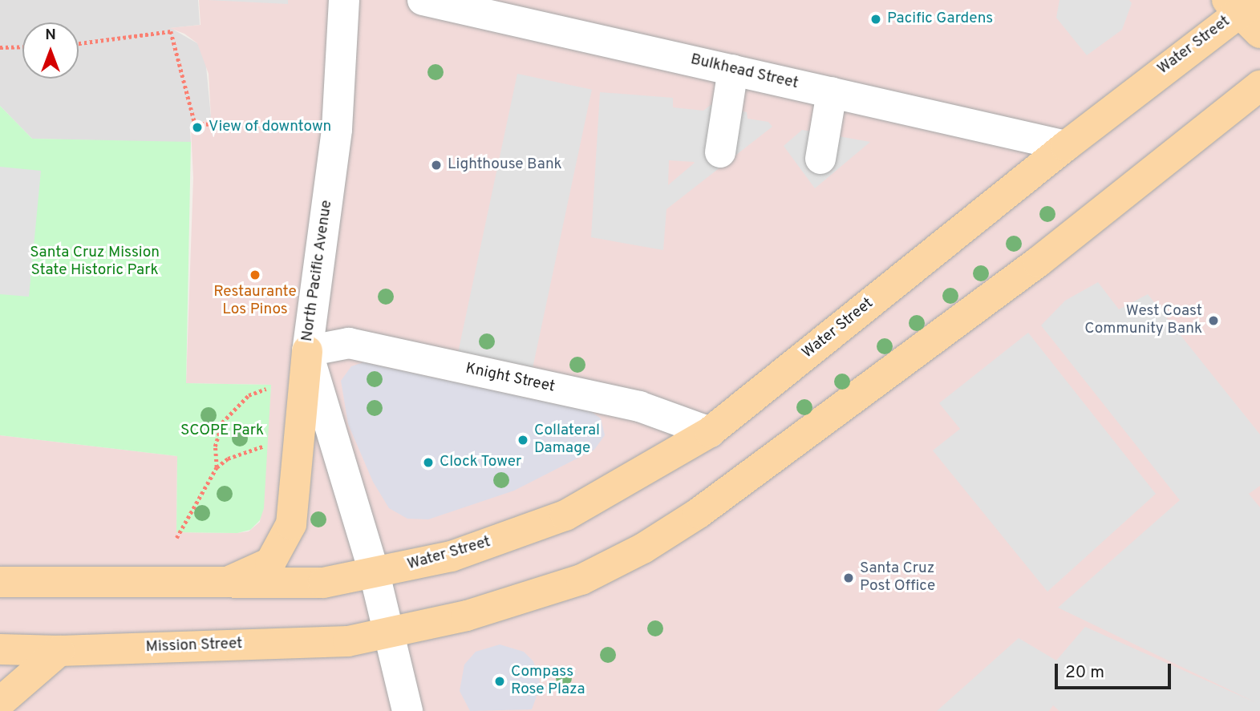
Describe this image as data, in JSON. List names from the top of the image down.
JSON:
{
  "streets": {
    "main road": ["Water Street", "Mission Street"],
    "street": ["Bulkhead Street", "North Pacific Avenue", "Knight Street"]
  },
  "crossings": [
    ["Water Street", "Bulkhead Street"],
    ["Water Street", "North Pacific Avenue"],
    ["Water Street", "Knight Street"],
    ["North Pacific Avenue", "Knight Street"],
    ["North Pacific Avenue", "Mission Street"]
  ],
  "parks": ["Santa Cruz Mission State Historic Park", "SCOPE Park"],
  "places": [
    "Pacific Gardens",
    "View of downtown",
    "Lighthouse Bank",
    "Restaurante Los Pinos",
    "West Coast Community Bank",
    "Collateral Damage",
    "Clock Tower",
    "Santa Cruz Post Office",
    "Compass Rose Plaza"
  ],
  "scale_bar": "20 m",
  "north": "top"
}
